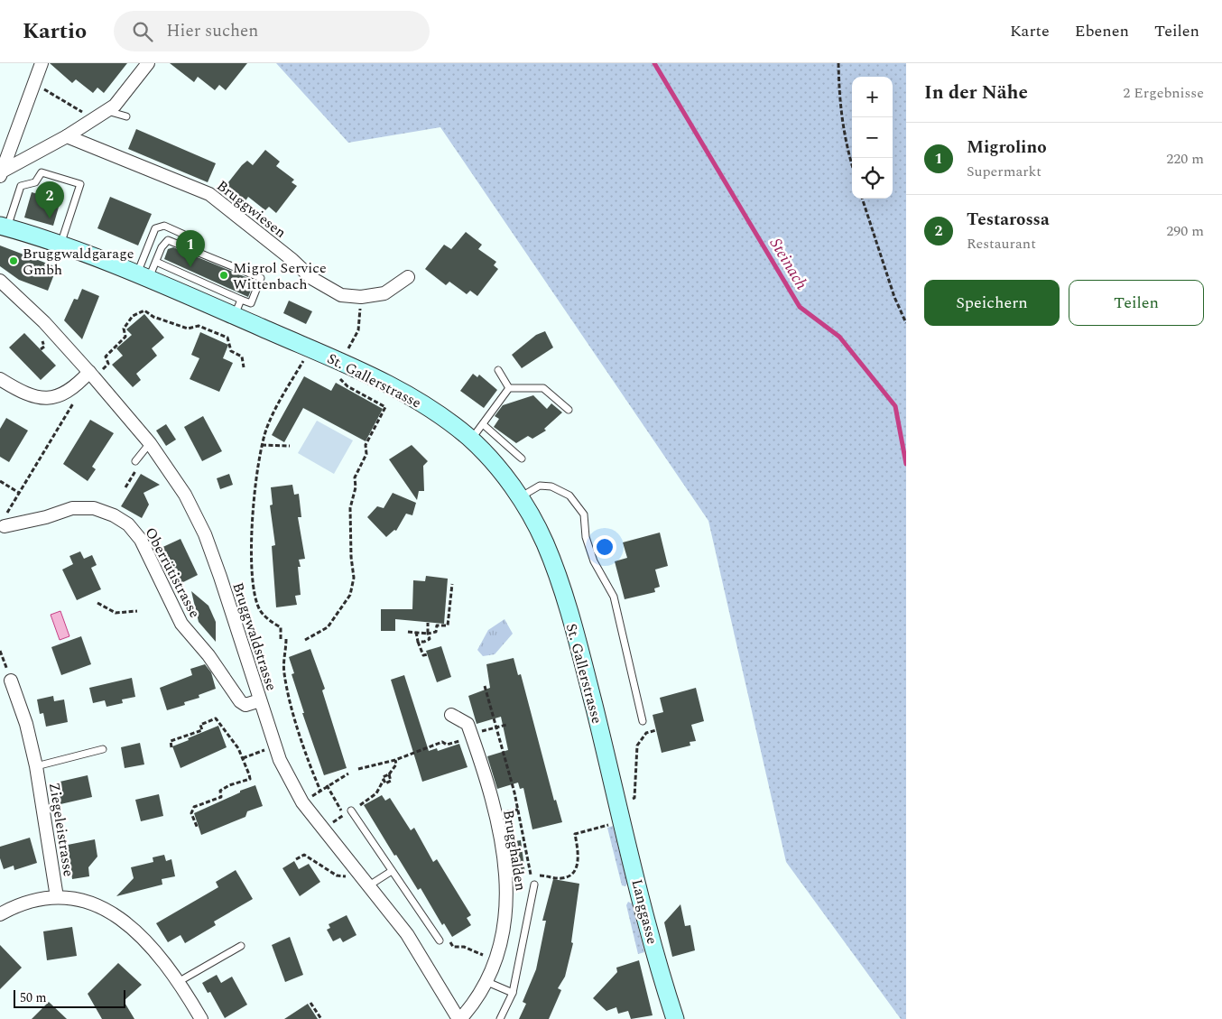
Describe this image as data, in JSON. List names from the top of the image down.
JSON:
{
  "streets": {
    "main road": ["St. Gallerstrasse", "Langgasse"],
    "street": [
      "Bruggwiesen",
      "Oberrütistrasse",
      "Bruggwaldstrasse",
      "Ziegeleistrasse",
      "Brugghalden"
    ]
  },
  "crossings": [
    ["St. Gallerstrasse", "Langgasse"],
    ["Oberrütistrasse", "Bruggwaldstrasse"],
    ["Bruggwaldstrasse", "Brugghalden"]
  ],
  "water": ["Steinach"],
  "places": ["Bruggwaldgarage Gmbh", "Migrol Service Wittenbach"],
  "scale_bar": "50 m",
  "page": {
    "header": "Kartio",
    "search": "Hier suchen",
    "nav": ["Karte", "Ebenen", "Teilen"],
    "heading": ["In der Nähe", "2 Ergebnisse"],
    "map_buttons": ["+", "−"],
    "list": [
      {
        "mark": "1",
        "name": "Migrolino",
        "note": "Supermarkt",
        "value": "220 m"
      },
      {
        "mark": "2",
        "name": "Testarossa",
        "note": "Restaurant",
        "value": "290 m"
      }
    ],
    "pins": ["2", "1"],
    "buttons": ["Speichern", "Teilen"],
    "scale": "50 m"
  }
}
